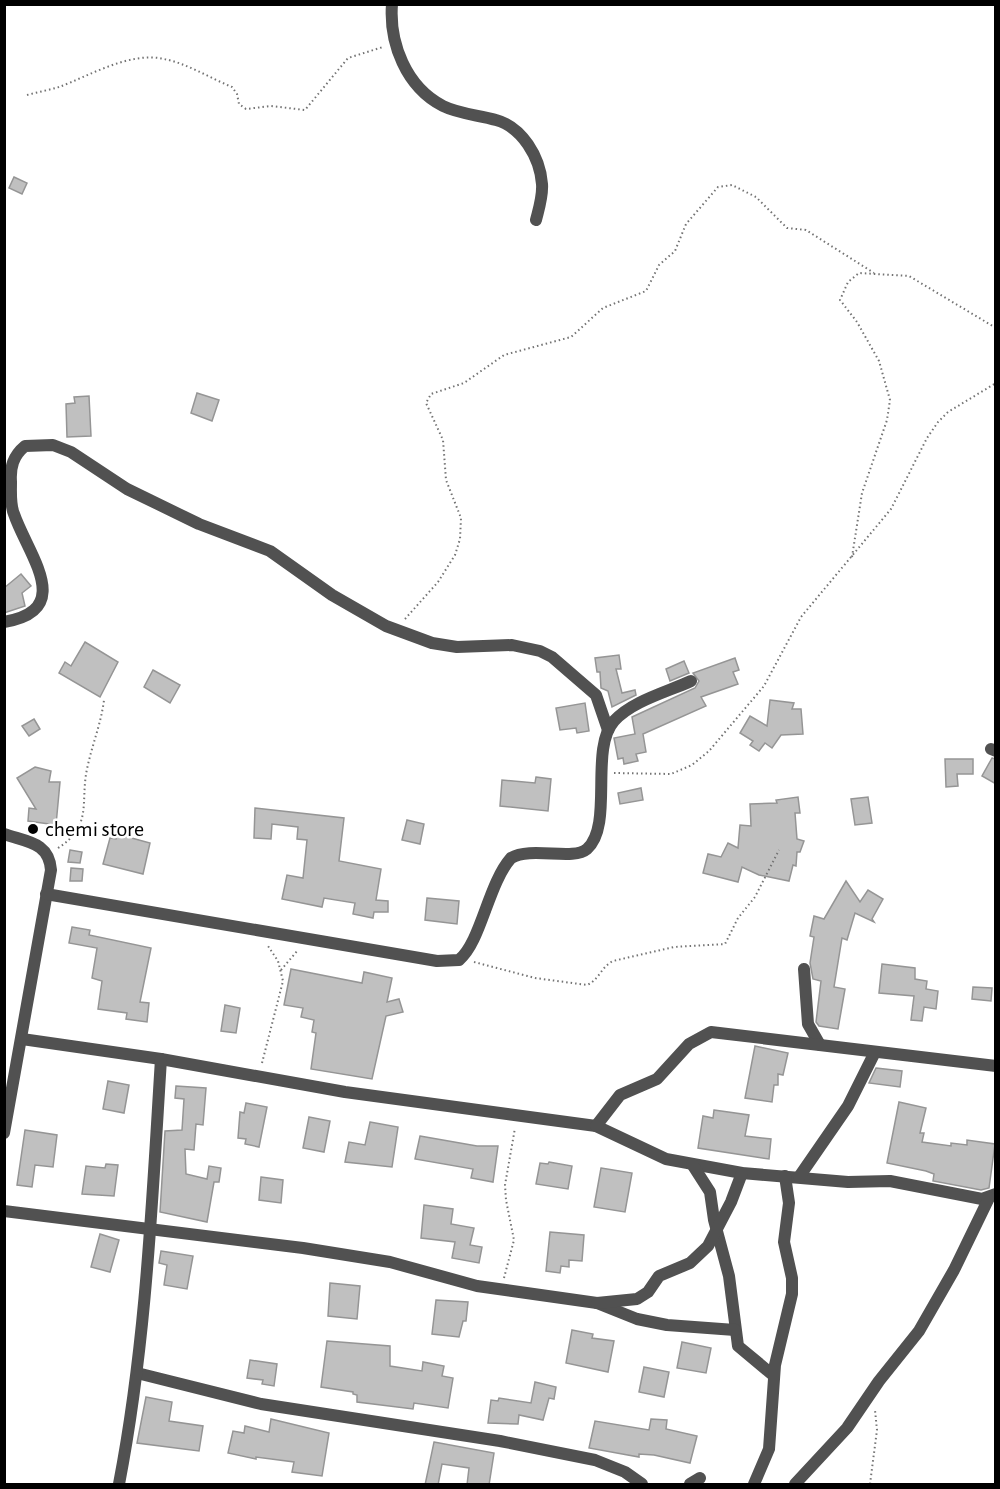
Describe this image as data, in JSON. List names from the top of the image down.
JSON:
{
  "places": ["chemi store"]
}
